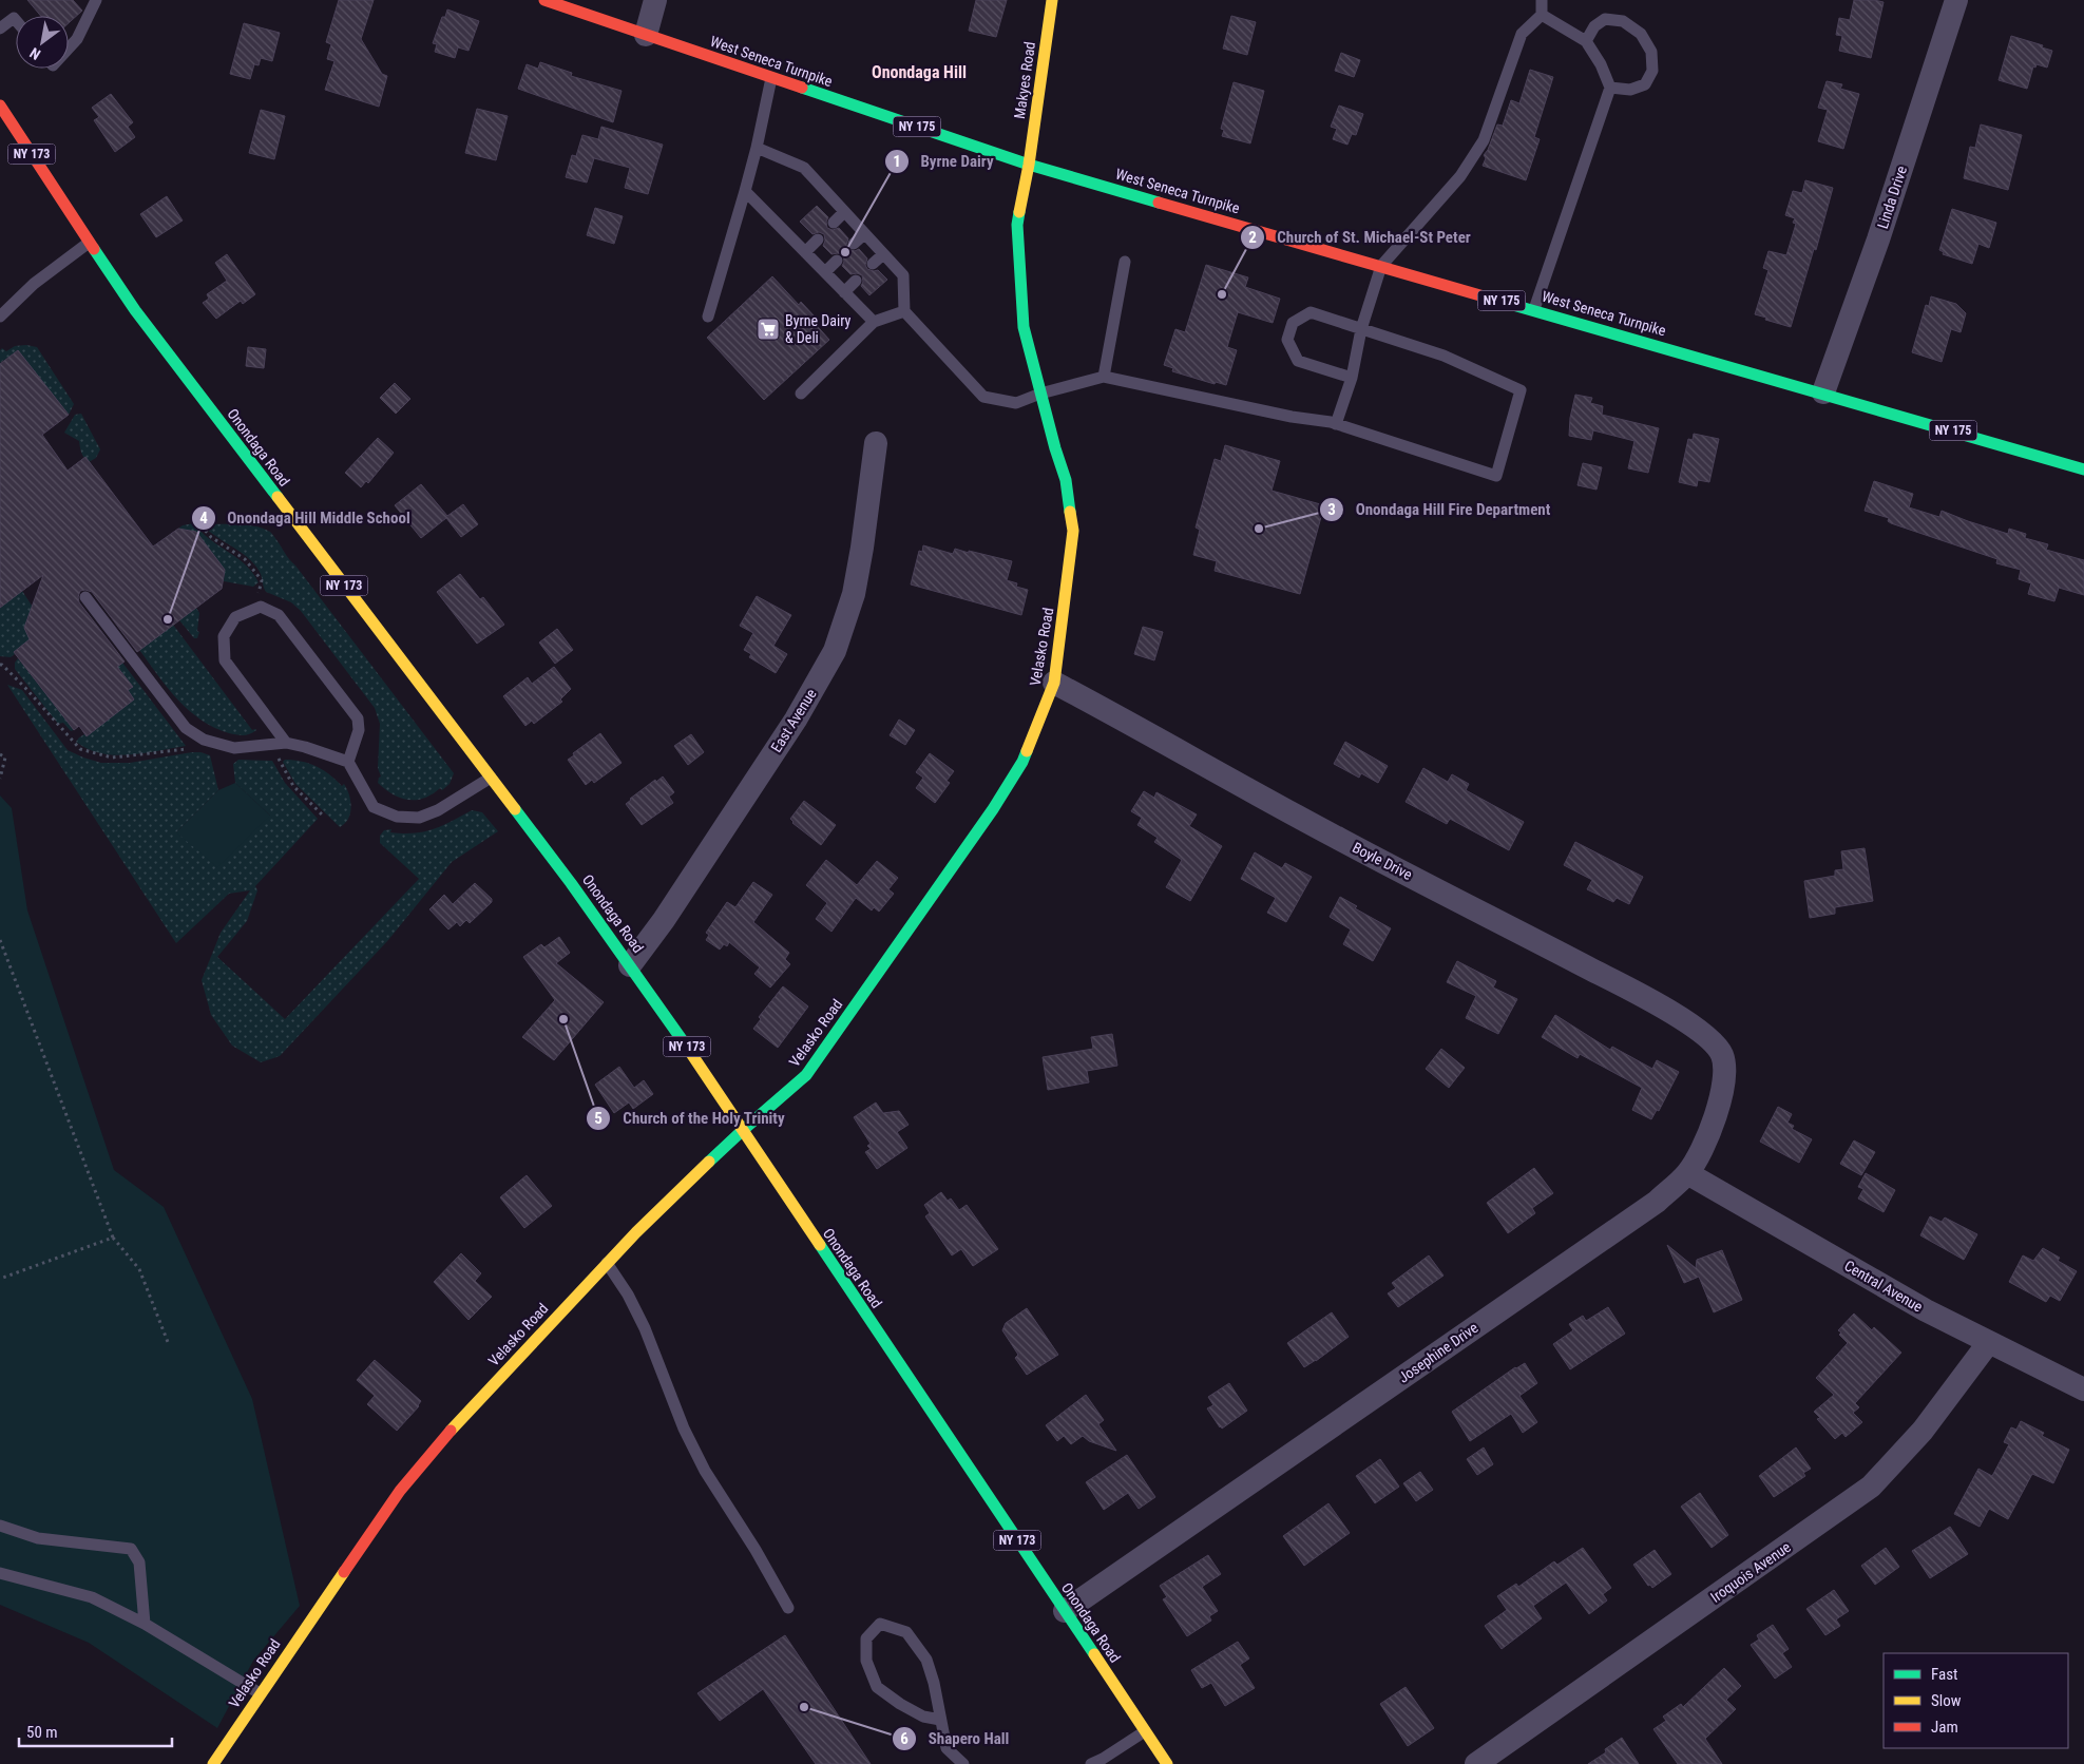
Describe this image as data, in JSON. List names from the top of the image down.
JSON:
{
  "streets": {
    "main road": [
      "West Seneca Turnpike",
      "Makyes Road",
      "NY 175",
      "NY 173",
      "Onondaga Road",
      "Velasko Road"
    ],
    "street": [
      "Linda Drive",
      "East Avenue",
      "Boyle Drive",
      "Central Avenue",
      "Josephine Drive",
      "Iroquois Avenue"
    ]
  },
  "crossings": [
    ["West Seneca Turnpike", "Makyes Road"],
    ["West Seneca Turnpike", "Linda Drive"],
    ["West Seneca Turnpike", "Velasko Road"],
    ["Makyes Road", "Velasko Road"],
    ["Onondaga Road", "Velasko Road"],
    ["Onondaga Road", "East Avenue"],
    ["Onondaga Road", "Josephine Drive"],
    ["Velasko Road", "Boyle Drive"],
    ["Boyle Drive", "Josephine Drive"],
    ["Central Avenue", "Josephine Drive"],
    ["Central Avenue", "Iroquois Avenue"]
  ],
  "districts": ["Onondaga Hill"],
  "places": {
    "other": [
      "Byrne Dairy",
      "Church of St. Michael-St Peter",
      "Onondaga Hill Fire Department",
      "Onondaga Hill Middle School",
      "Church of the Holy Trinity",
      "Shapero Hall"
    ],
    "supermarket": ["Byrne Dairy & Deli"]
  },
  "legend": ["Fast", "Slow", "Jam"],
  "scale_bar": "50 m",
  "north": "bottom left"
}
